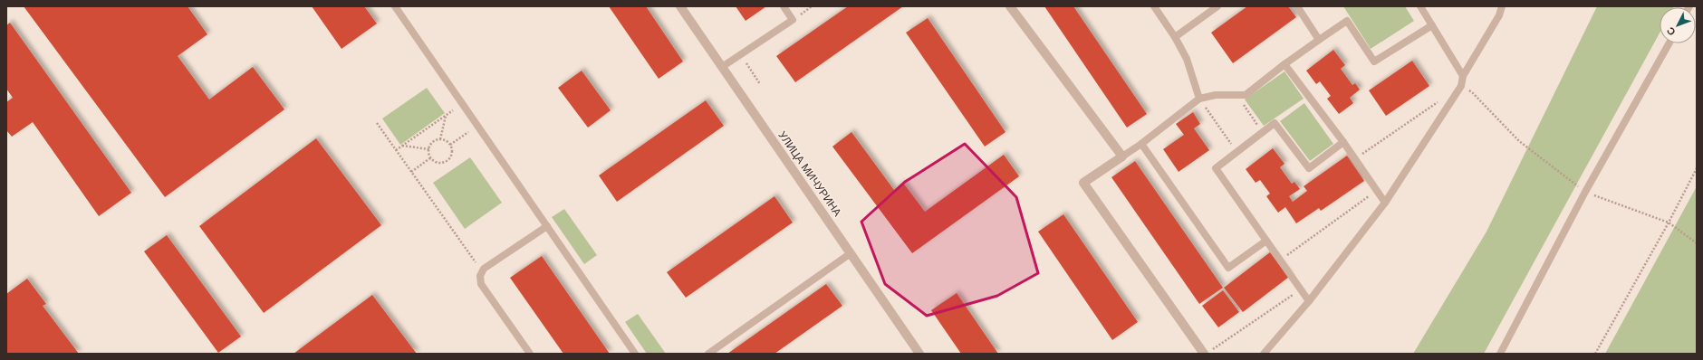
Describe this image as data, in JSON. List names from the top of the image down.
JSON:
{
  "streets": {
    "street": ["УЛИЦА МИЧУРИНА"]
  },
  "north": "bottom left"
}
